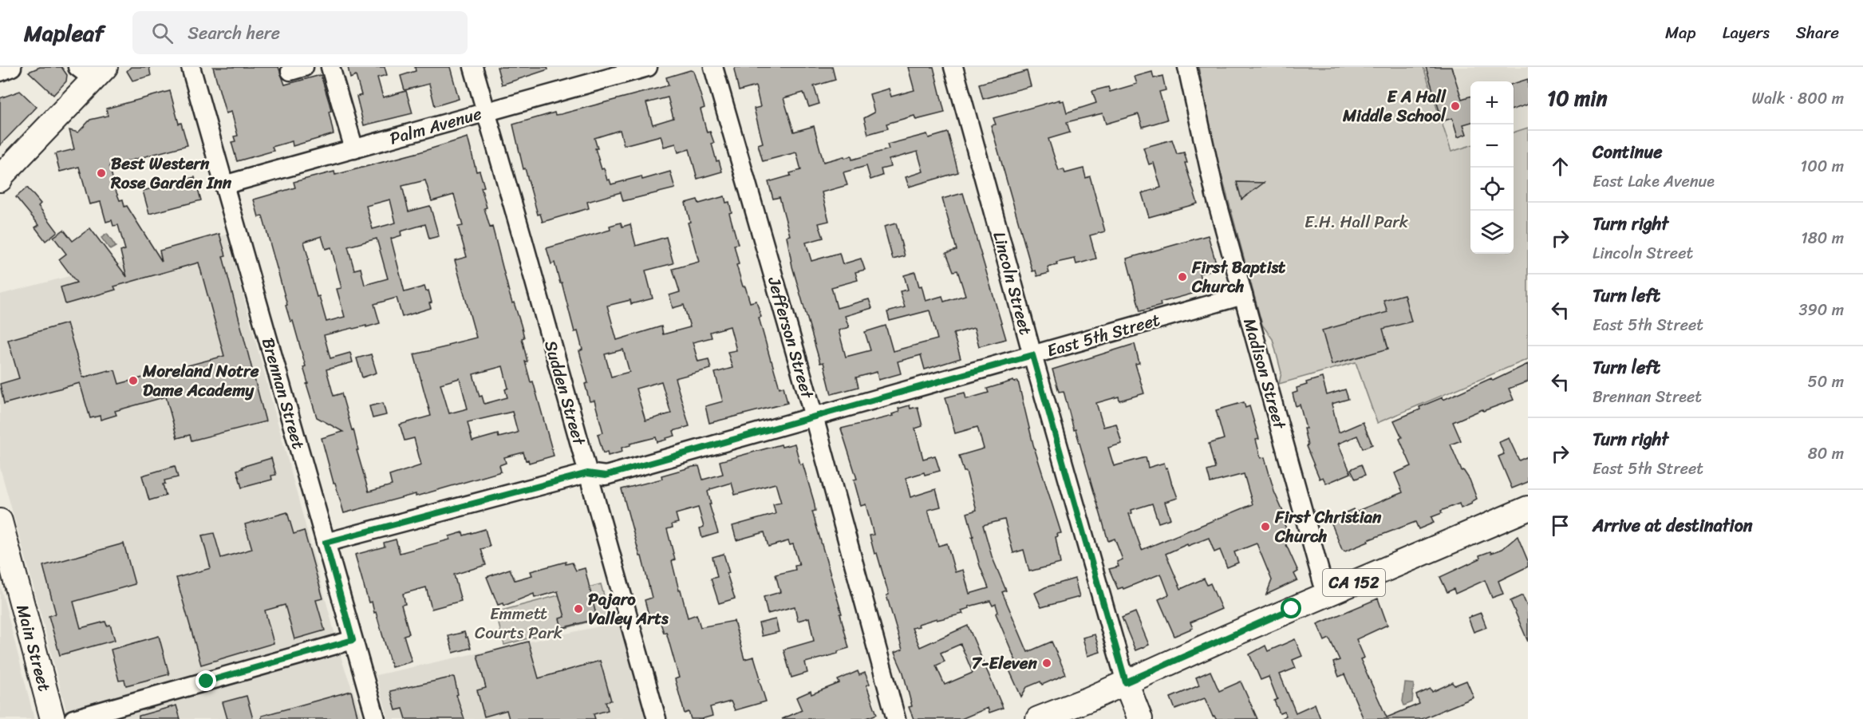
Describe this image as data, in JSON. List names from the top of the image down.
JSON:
{
  "streets": {
    "main road": ["Lincoln Street", "CA 152", "Main Street"],
    "street": [
      "Palm Avenue",
      "East 5th Street",
      "Jefferson Street",
      "Madison Street",
      "Sudden Street",
      "Brennan Street"
    ]
  },
  "crossings": [
    ["Palm Avenue", "Sudden Street"],
    ["Palm Avenue", "Brennan Street"],
    ["Lincoln Street", "East 5th Street"],
    ["Lincoln Street", "CA 152"],
    ["East 5th Street", "Jefferson Street"],
    ["East 5th Street", "Madison Street"],
    ["East 5th Street", "Sudden Street"],
    ["East 5th Street", "Brennan Street"],
    ["Madison Street", "CA 152"]
  ],
  "parks": ["E.H. Hall Park", "Emmett Courts Park"],
  "places": [
    "E A Hall Middle School",
    "Best Western Rose Garden Inn",
    "First Baptist Church",
    "Moreland Notre Dame Academy",
    "First Christian Church",
    "Pajaro Valley Arts",
    "7-Eleven"
  ],
  "page": {
    "header": "Mapleaf",
    "search": "Search here",
    "nav": ["Map", "Layers", "Share"],
    "heading": ["10 min", "Walk · 800 m"],
    "map_buttons": ["+", "−"],
    "list": [
      ["Continue", "East Lake Avenue", "100 m"],
      ["Turn right", "Lincoln Street", "180 m"],
      ["Turn left", "East 5th Street", "390 m"],
      ["Turn left", "Brennan Street", "50 m"],
      ["Turn right", "East 5th Street", "80 m"],
      "Arrive at destination"
    ]
  }
}
